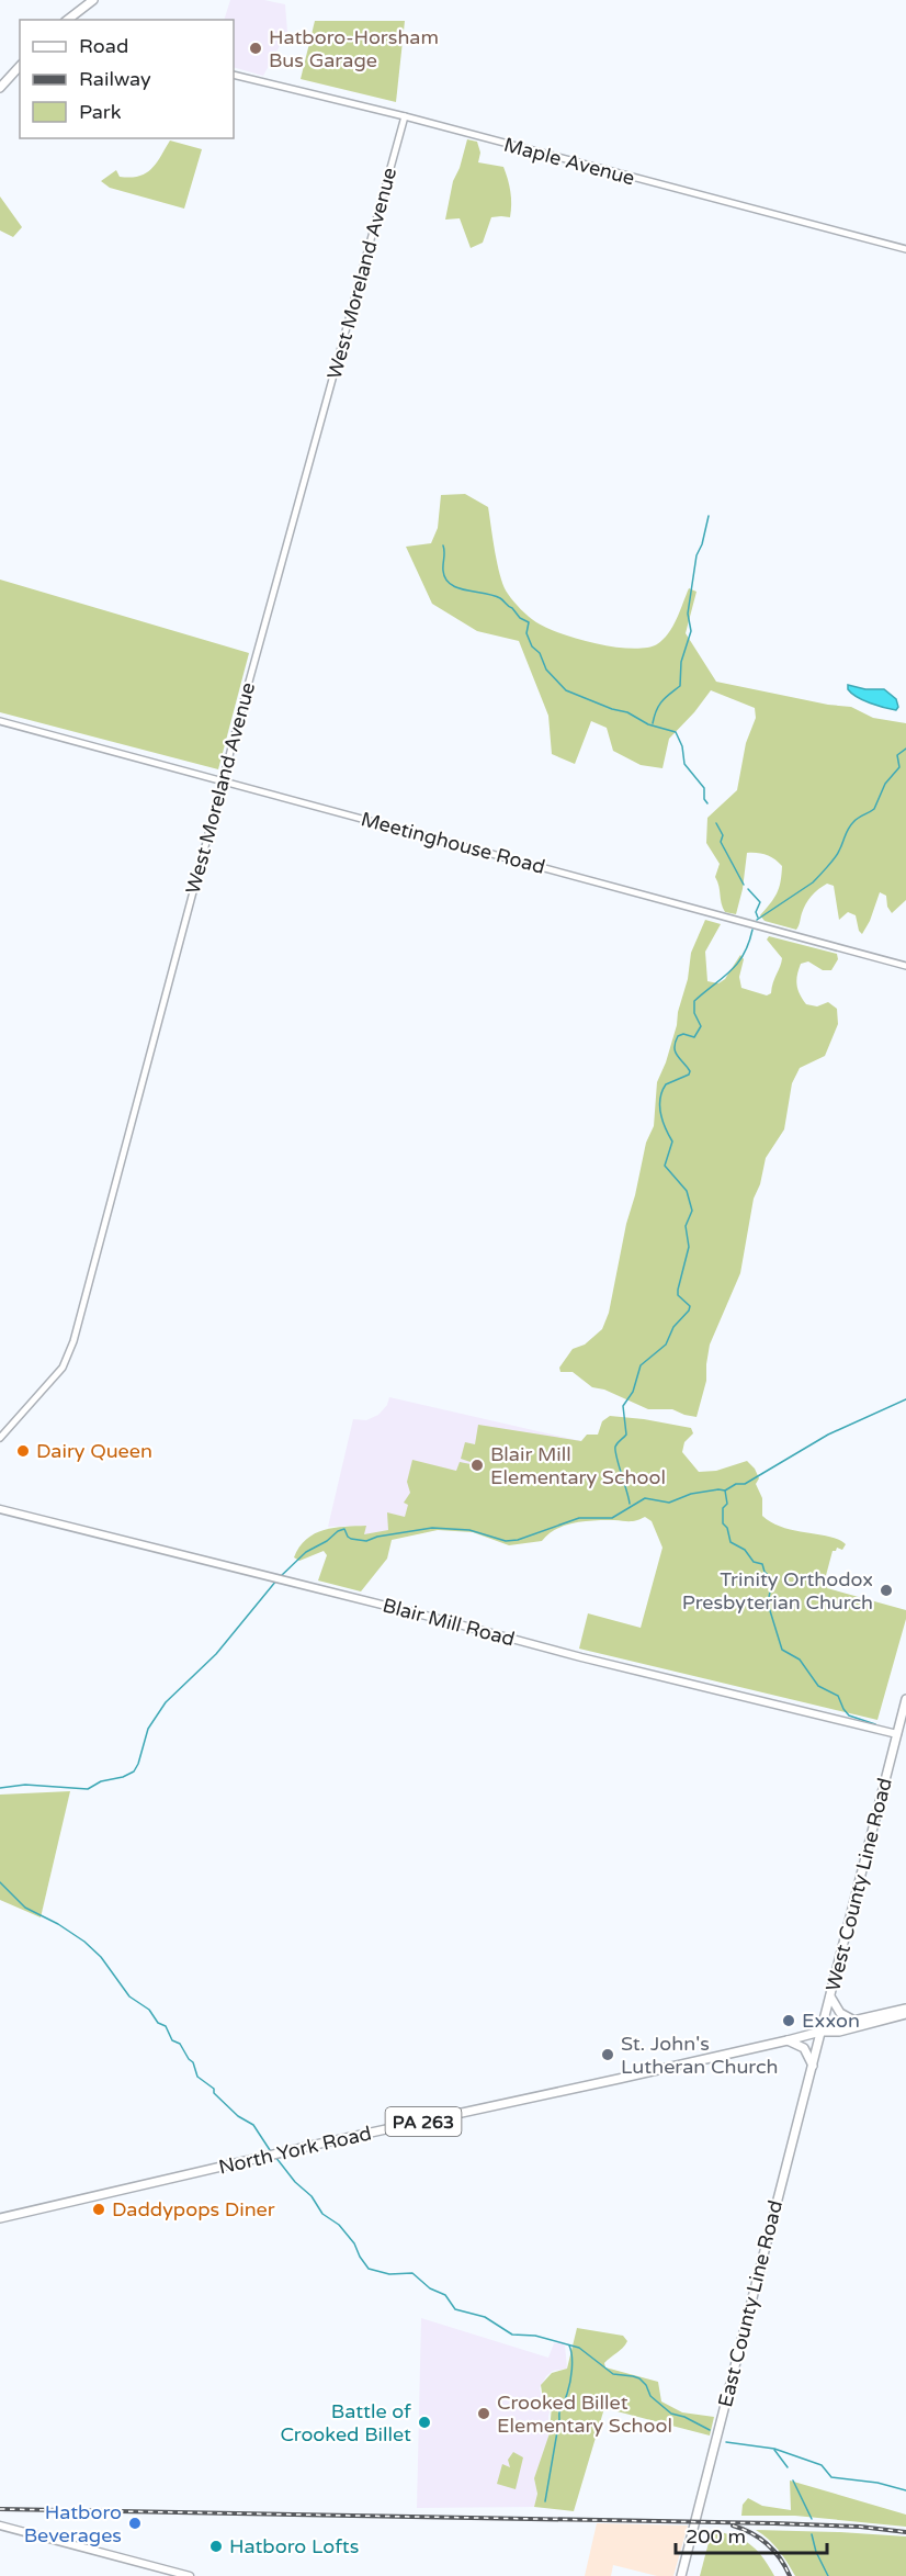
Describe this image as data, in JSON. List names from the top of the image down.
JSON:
{
  "streets": {
    "main road": [
      "Blair Mill Road",
      "West County Line Road",
      "PA 263",
      "North York Road",
      "East County Line Road"
    ],
    "street": ["Maple Avenue", "West Moreland Avenue", "Meetinghouse Road"]
  },
  "crossings": [
    ["Maple Avenue", "West Moreland Avenue"],
    ["West Moreland Avenue", "Meetinghouse Road"],
    ["Blair Mill Road", "West County Line Road"],
    ["West County Line Road", "PA 263"],
    ["West County Line Road", "North York Road"],
    ["West County Line Road", "East County Line Road"],
    ["PA 263", "North York Road"],
    ["PA 263", "East County Line Road"],
    ["North York Road", "East County Line Road"]
  ],
  "places": [
    "Hatboro-Horsham Bus Garage",
    "Dairy Queen",
    "Blair Mill Elementary School",
    "Trinity Orthodox Presbyterian Church",
    "Exxon",
    "St. John's Lutheran Church",
    "Daddypops Diner",
    "Crooked Billet Elementary School",
    "Battle of Crooked Billet",
    "Hatboro Beverages",
    "Hatboro Lofts"
  ],
  "legend": ["Road", "Railway", "Park"],
  "scale_bar": "200 m"
}
